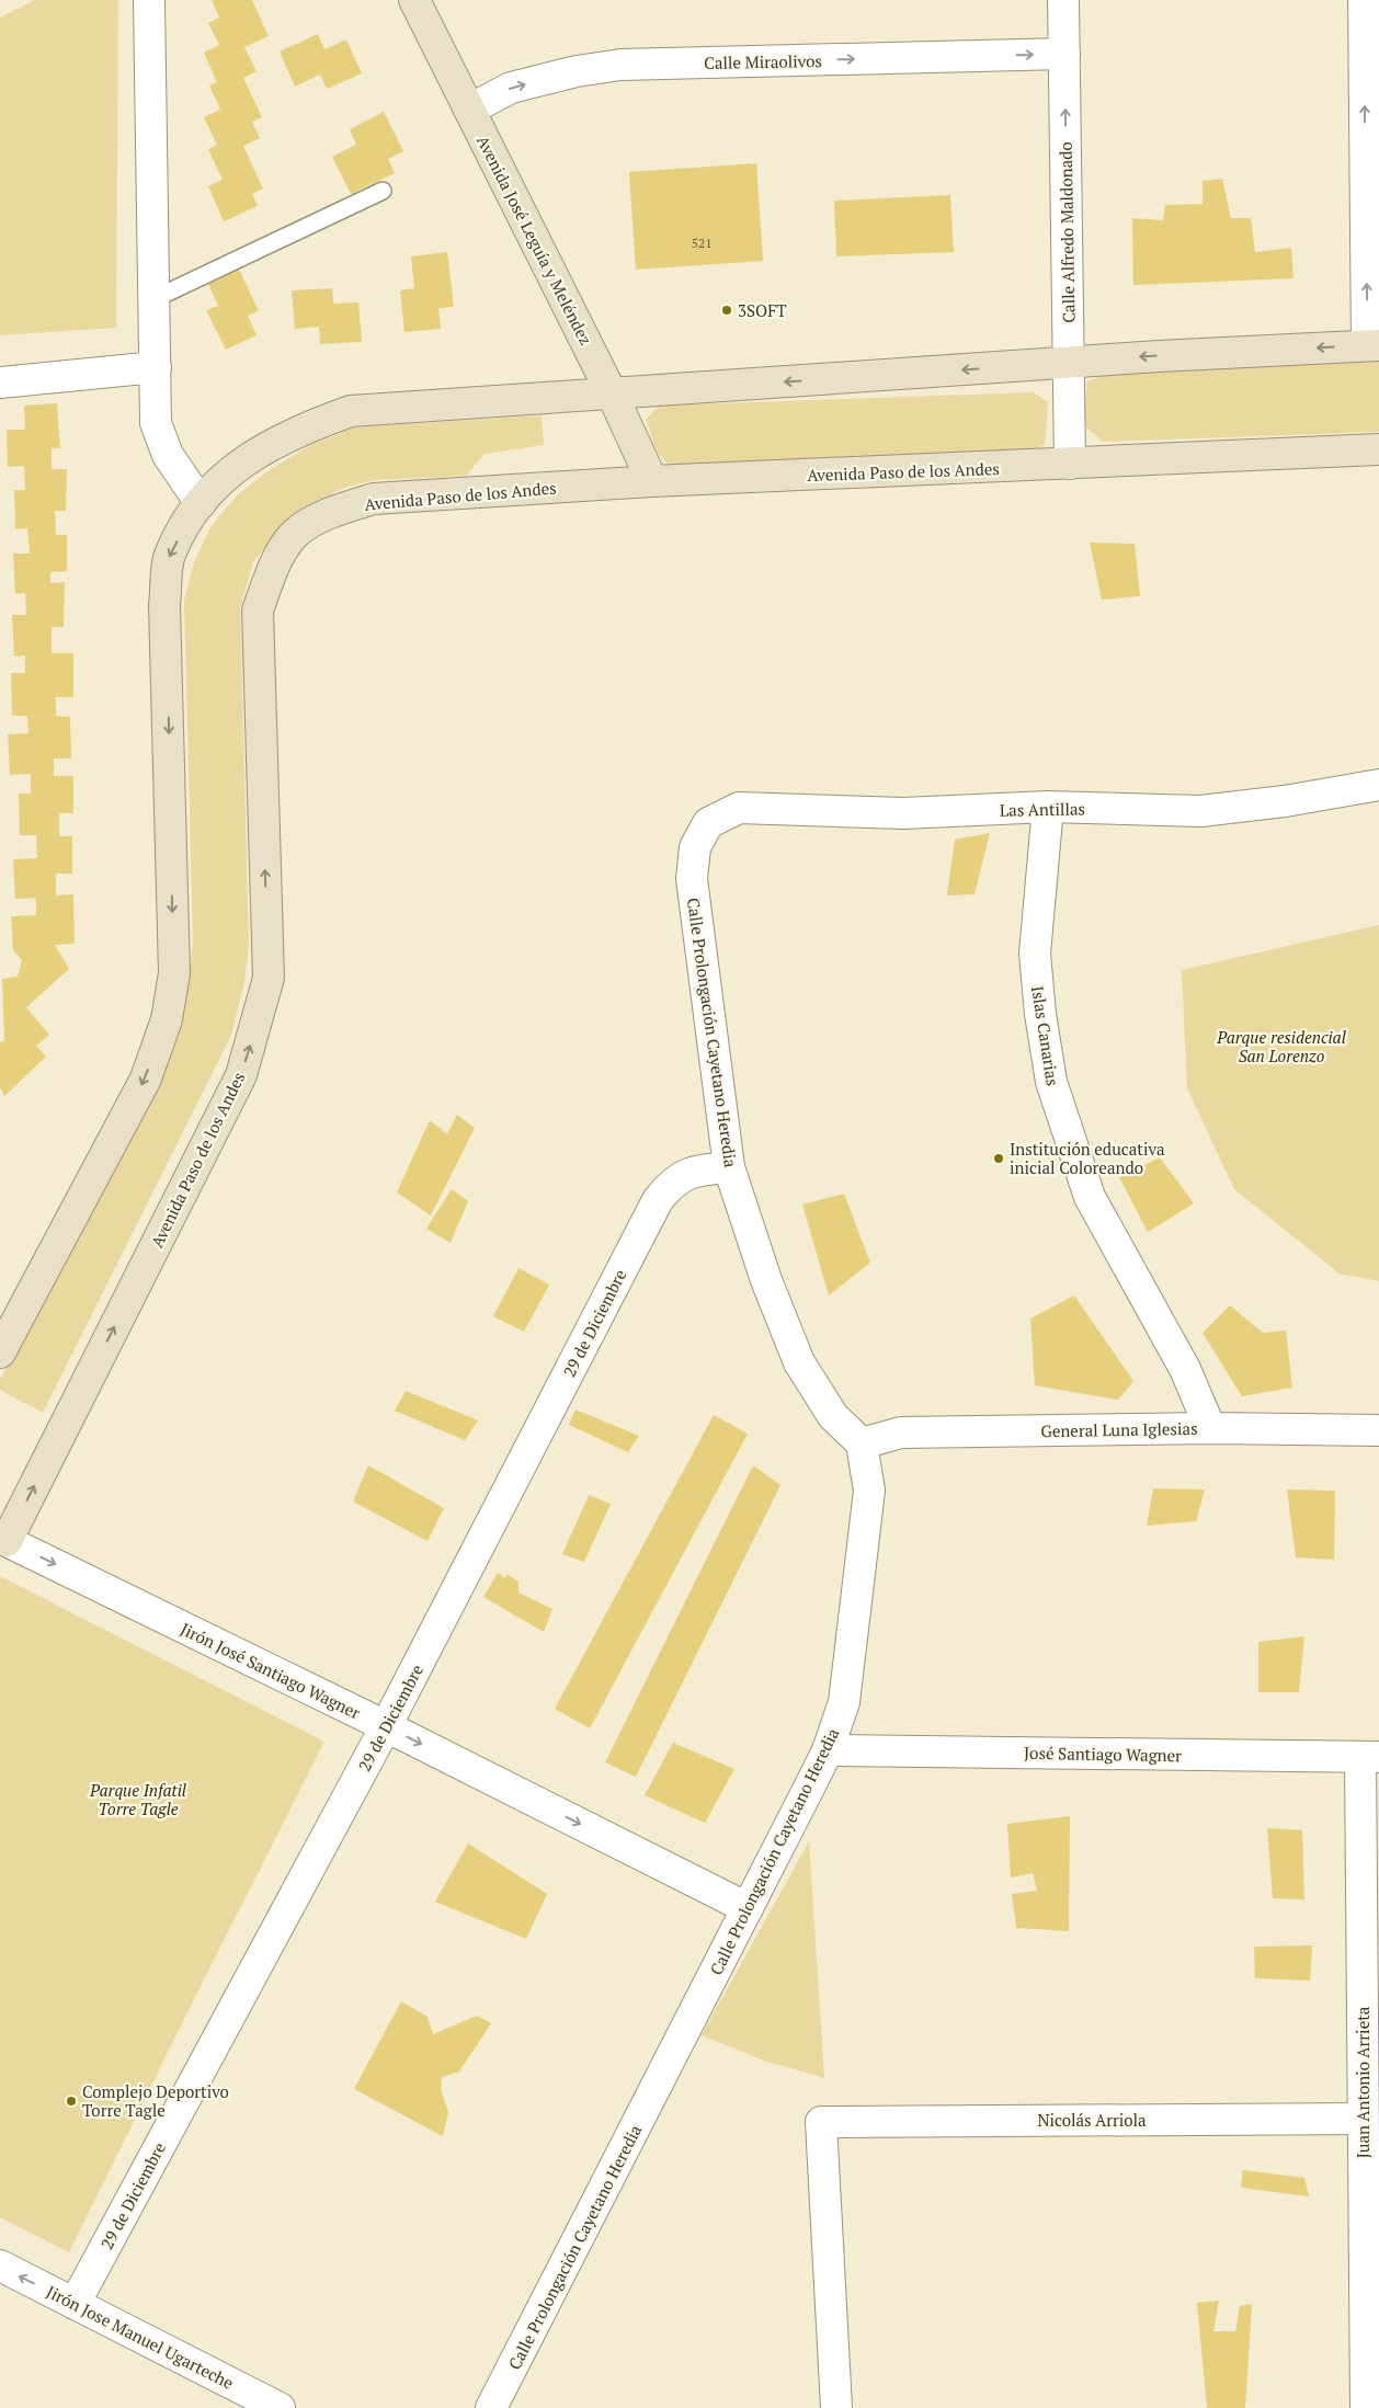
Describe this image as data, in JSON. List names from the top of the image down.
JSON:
{
  "streets": {
    "street": [
      "Calle Miraolivos",
      "Calle Alfredo Maldonado",
      "Avenida José Leguía y Meléndez",
      "Avenida Paso de los Andes",
      "Las Antillas",
      "Calle Prolongación Cayetano Heredia",
      "Islas Canarias",
      "29 de Diciembre",
      "General Luna Iglesias",
      "Jirón José Santiago Wagner",
      "José Santiago Wagner",
      "Juan Antonio Arrieta",
      "Nicolás Arriola",
      "Jirón Jose Manuel Ugarteche"
    ]
  },
  "crossings": [
    ["Calle Miraolivos", "Calle Alfredo Maldonado"],
    ["Calle Miraolivos", "Avenida José Leguía y Meléndez"],
    ["Calle Alfredo Maldonado", "Avenida Paso de los Andes"],
    ["Avenida José Leguía y Meléndez", "Avenida Paso de los Andes"],
    ["Avenida Paso de los Andes", "Jirón José Santiago Wagner"],
    ["Las Antillas", "Calle Prolongación Cayetano Heredia"],
    ["Las Antillas", "Islas Canarias"],
    ["Calle Prolongación Cayetano Heredia", "29 de Diciembre"],
    ["Calle Prolongación Cayetano Heredia", "General Luna Iglesias"],
    ["Calle Prolongación Cayetano Heredia", "Jirón José Santiago Wagner"],
    ["Calle Prolongación Cayetano Heredia", "José Santiago Wagner"],
    ["Islas Canarias", "General Luna Iglesias"],
    ["29 de Diciembre", "Jirón José Santiago Wagner"],
    ["29 de Diciembre", "Jirón Jose Manuel Ugarteche"],
    ["José Santiago Wagner", "Juan Antonio Arrieta"],
    ["Juan Antonio Arrieta", "Nicolás Arriola"]
  ],
  "one_way": ["Calle Miraolivos", "Calle Alfredo Maldonado", "Jirón José Santiago Wagner"],
  "parks": ["Parque residencial San Lorenzo", "Parque Infatil Torre Tagle"],
  "places": ["3SOFT", "Institución educativa inicial Coloreando", "Complejo Deportivo Torre Tagle"],
  "house_numbers": ["521"]
}
